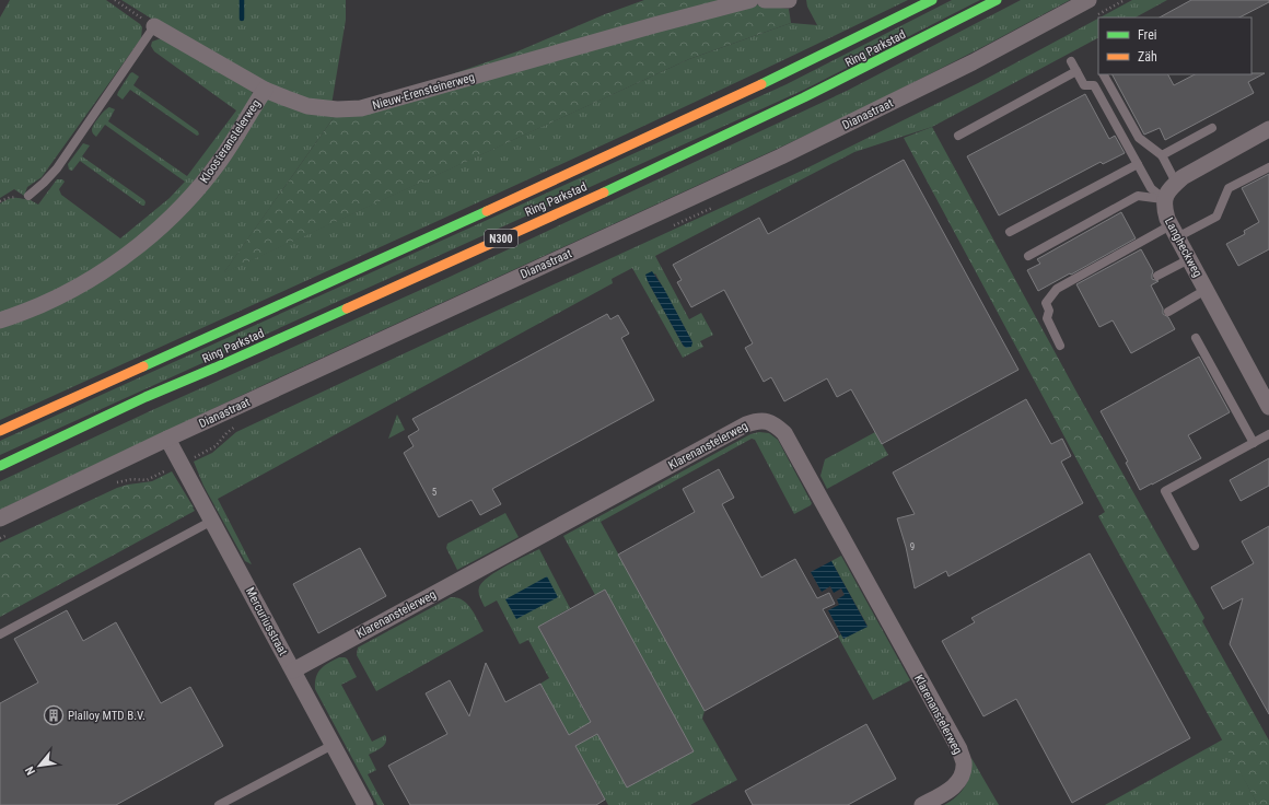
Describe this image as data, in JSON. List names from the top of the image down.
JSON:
{
  "streets": {
    "highway": ["Ring Parkstad", "N300"],
    "street": [
      "Nieuw-Erensteinerweg",
      "Dianastraat",
      "Kloosteranstelerweg",
      "Langheckweg",
      "Klarenanstelerweg",
      "Mercuriusstraat"
    ]
  },
  "crossings": [
    ["Nieuw-Erensteinerweg", "Kloosteranstelerweg"],
    ["Dianastraat", "Mercuriusstraat"],
    ["Klarenanstelerweg", "Mercuriusstraat"]
  ],
  "places": {
    "building": ["Plalloy MTD B.V."]
  },
  "house_numbers": ["5", "9"],
  "legend": ["Frei", "Zäh"],
  "north": "bottom left"
}
